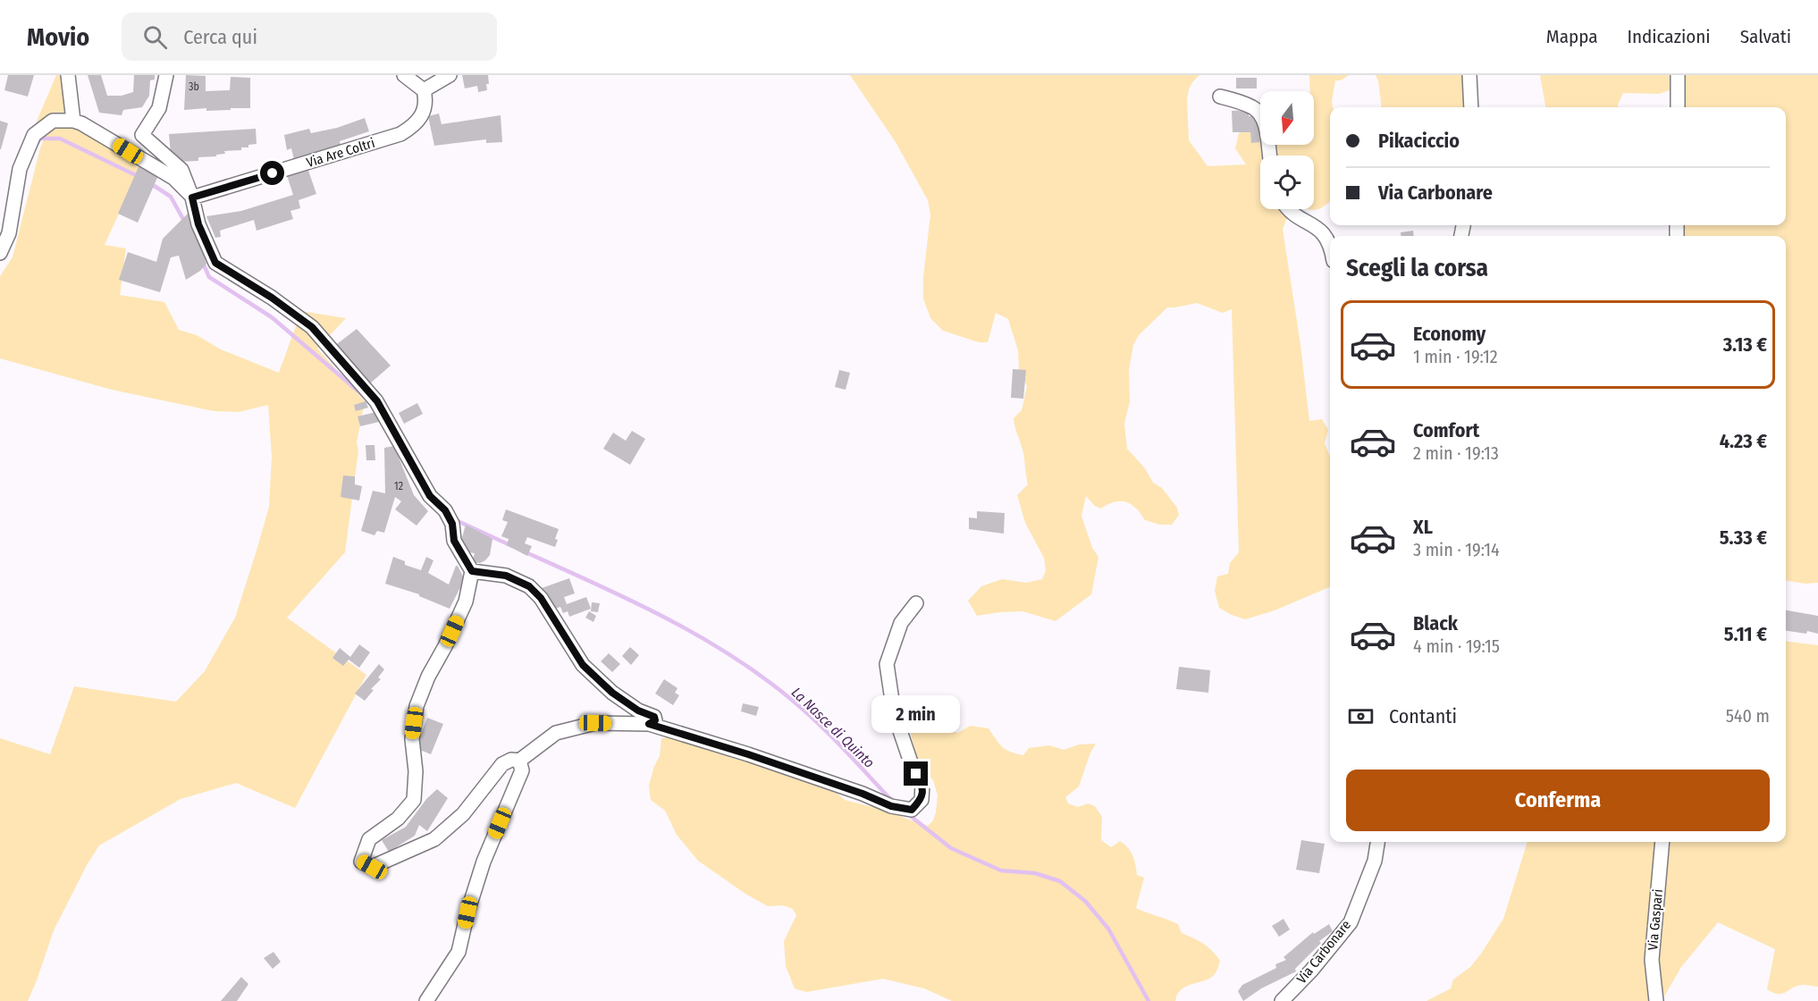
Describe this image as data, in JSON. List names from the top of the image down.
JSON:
{
  "streets": {
    "street": ["Via Are Coltri", "Via Gaspari", "Via Carbonare"]
  },
  "water": ["La Nasce di Quinto"],
  "house_numbers": ["3b", "12"],
  "north": "bottom",
  "page": {
    "header": "Movio",
    "search": "Cerca qui",
    "nav": ["Mappa", "Indicazioni", "Salvati"],
    "banner": ["Pikaciccio", "Via Carbonare"],
    "heading": "Scegli la corsa",
    "list": [
      {
        "name": "Economy",
        "note": "1 min · 19:12",
        "value": "3.13 €"
      },
      {
        "name": "Comfort",
        "note": "2 min · 19:13",
        "value": "4.23 €"
      },
      {
        "name": "XL",
        "note": "3 min · 19:14",
        "value": "5.33 €"
      },
      {
        "name": "Black",
        "note": "4 min · 19:15",
        "value": "5.11 €"
      }
    ],
    "pay": ["Contanti", "540 m"],
    "bubble": "2 min",
    "buttons": "Conferma"
  }
}
